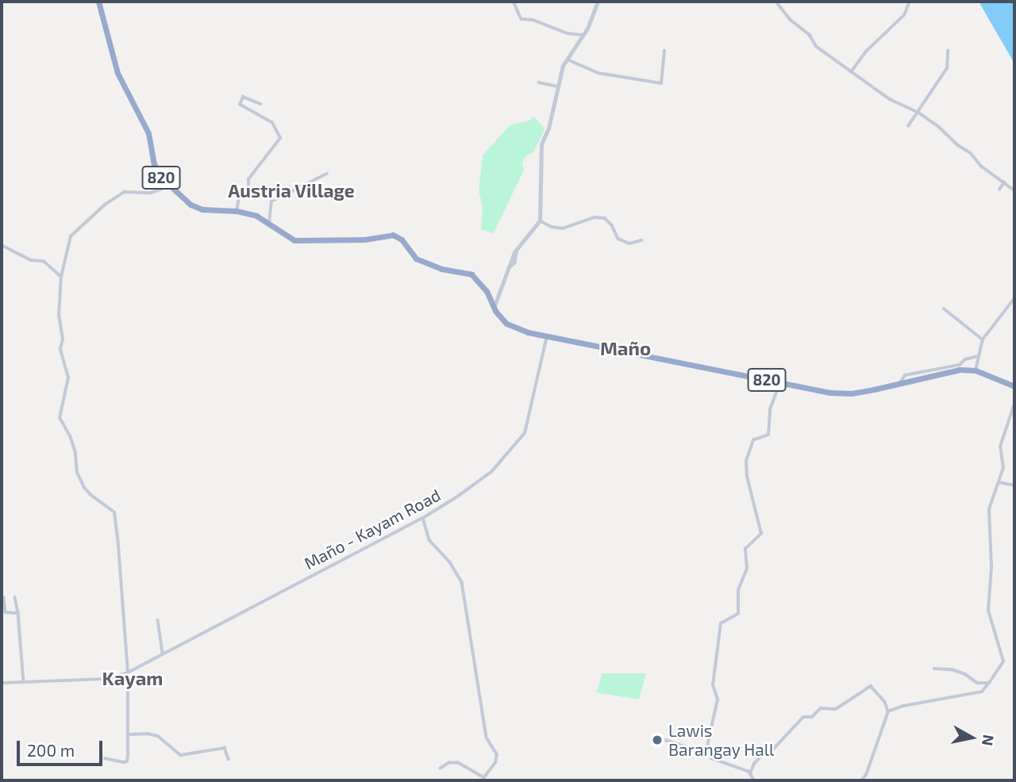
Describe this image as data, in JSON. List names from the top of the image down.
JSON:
{
  "streets": {
    "highway": ["820"],
    "street": ["Maño - Kayam Road"]
  },
  "crossings": [
    ["820", "Maño - Kayam Road"]
  ],
  "districts": ["Austria Village", "Maño", "Kayam"],
  "places": ["Lawis Barangay Hall"],
  "scale_bar": "200 m",
  "north": "right"
}
